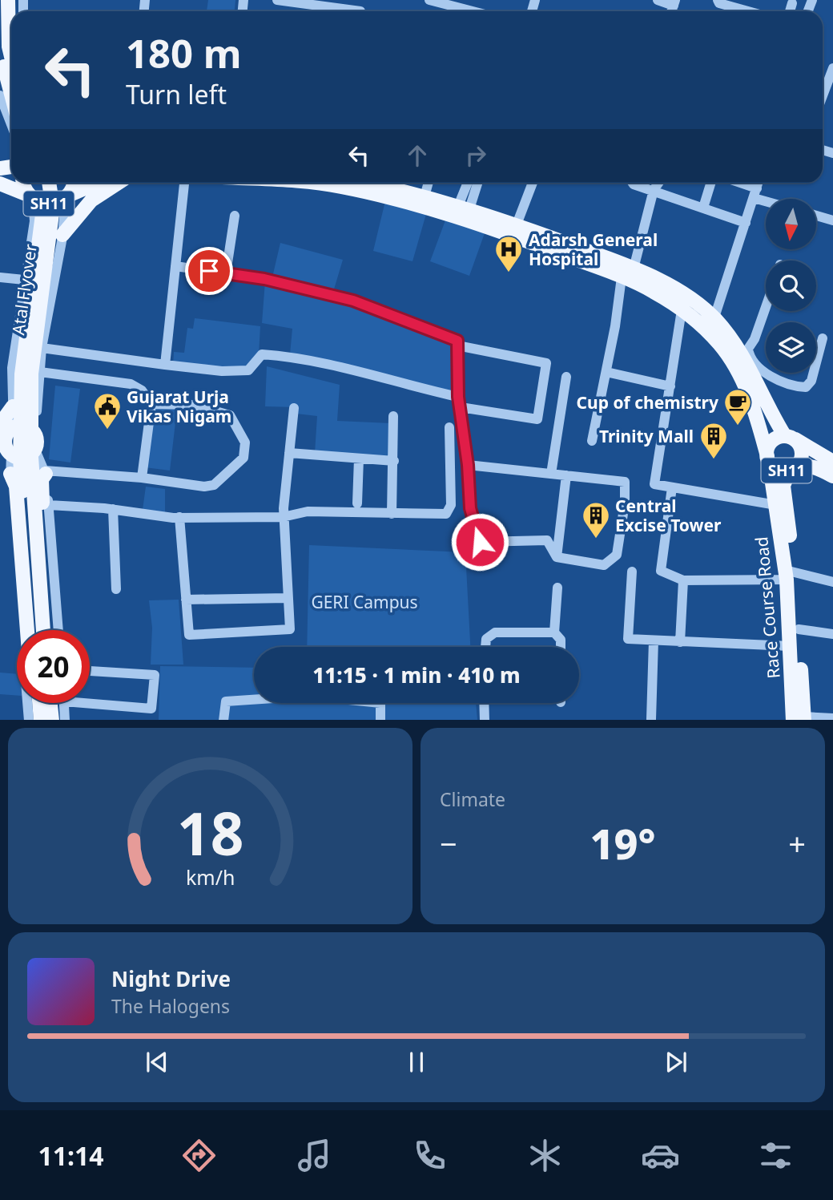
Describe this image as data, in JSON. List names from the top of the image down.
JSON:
{
  "streets": {
    "main road": ["SH11", "Atal Flyover", "Race Course Road"]
  },
  "parks": ["GERI Campus"],
  "places": {
    "hospital": ["Adarsh General Hospital"],
    "cafe": ["Cup of chemistry"],
    "public building": ["Gujarat Urja Vikas Nigam"],
    "building": ["Trinity Mall", "Central Excise Tower"]
  },
  "north": "bottom",
  "page": {
    "turn": ["180 m", "Turn left"],
    "limit": "20",
    "trip": "11:15 · 1 min · 410 m",
    "tile": "Climate",
    "heat": ["−", "19°", "+"],
    "song": ["Night Drive", "The Halogens"],
    "tabs": "11:14",
    "gauge": ["18", "km/h"]
  }
}
